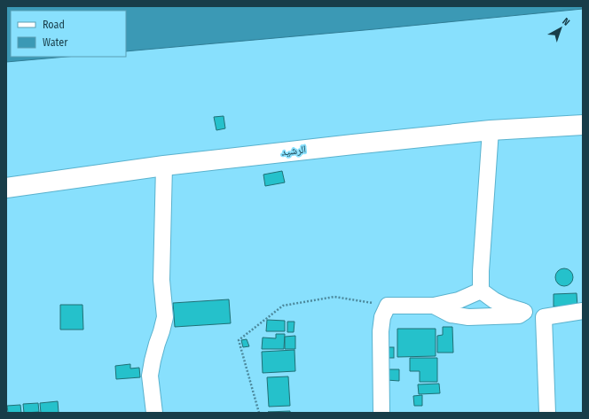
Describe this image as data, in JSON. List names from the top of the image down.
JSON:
{
  "streets": {
    "main road": ["الرشيد"]
  },
  "legend": ["Road", "Water"],
  "north": "top right"
}
